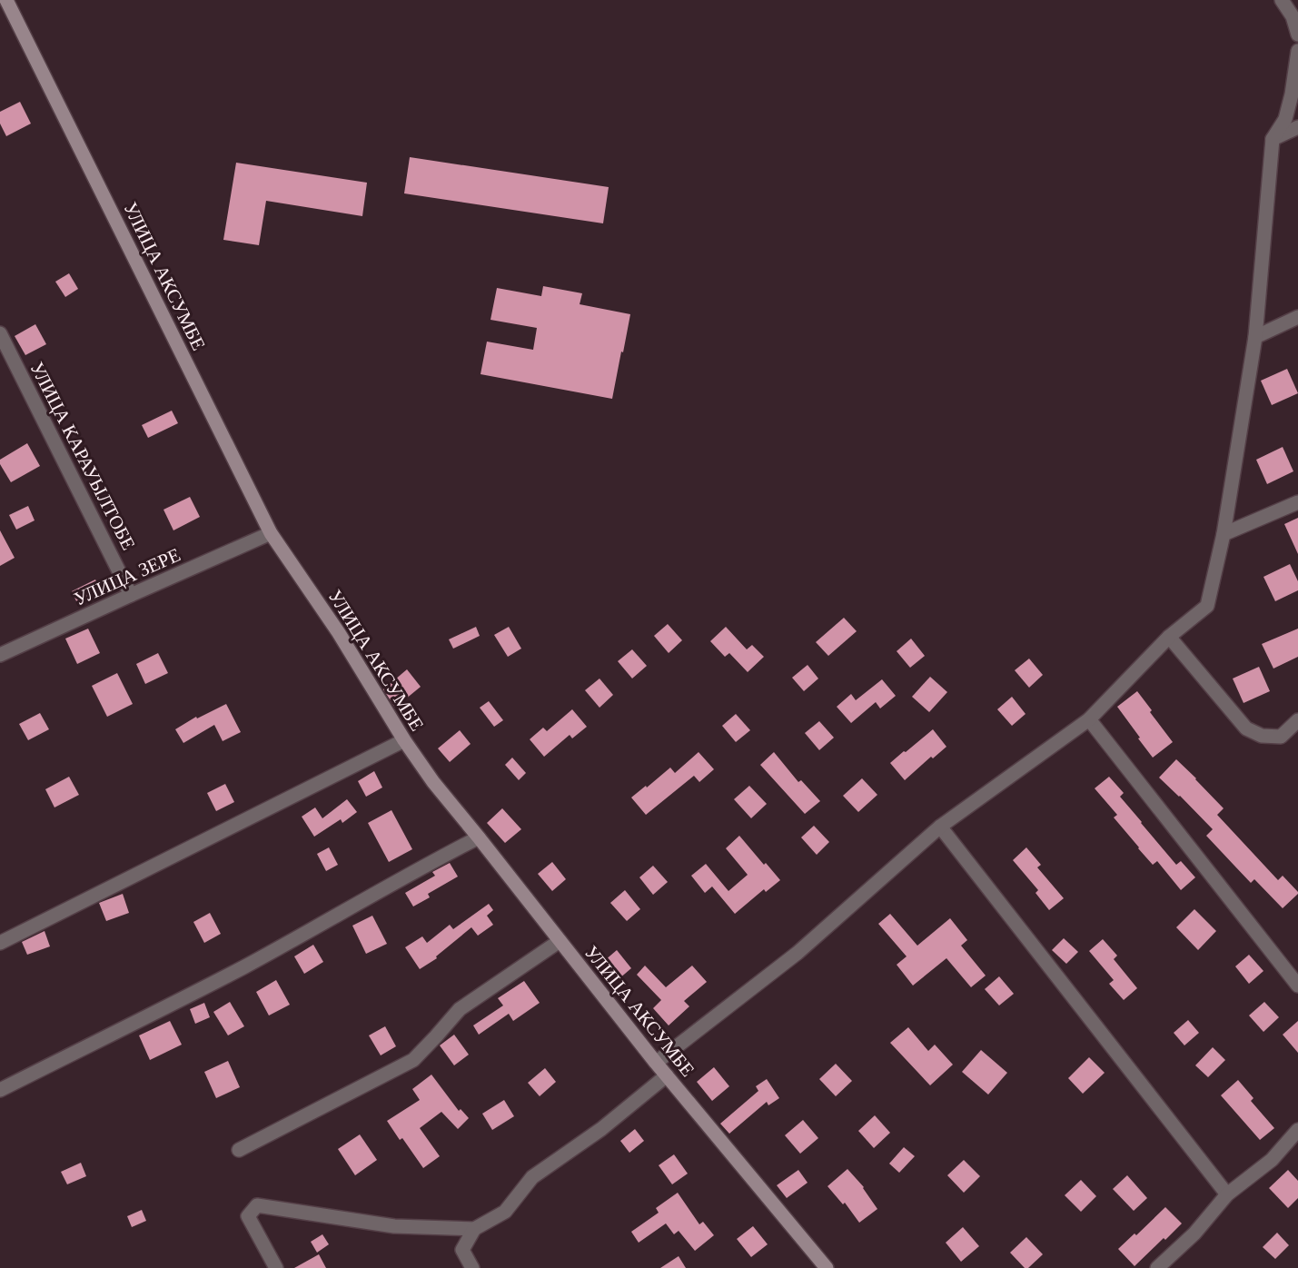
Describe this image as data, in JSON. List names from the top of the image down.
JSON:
{
  "streets": {
    "main road": ["УЛИЦА АКСУМБЕ"],
    "street": ["УЛИЦА КАРАУЫЛТОБЕ", "УЛИЦА ЗЕРЕ"]
  },
  "crossings": [
    ["УЛИЦА АКСУМБЕ", "УЛИЦА ЗЕРЕ"],
    ["УЛИЦА КАРАУЫЛТОБЕ", "УЛИЦА ЗЕРЕ"]
  ]
}
